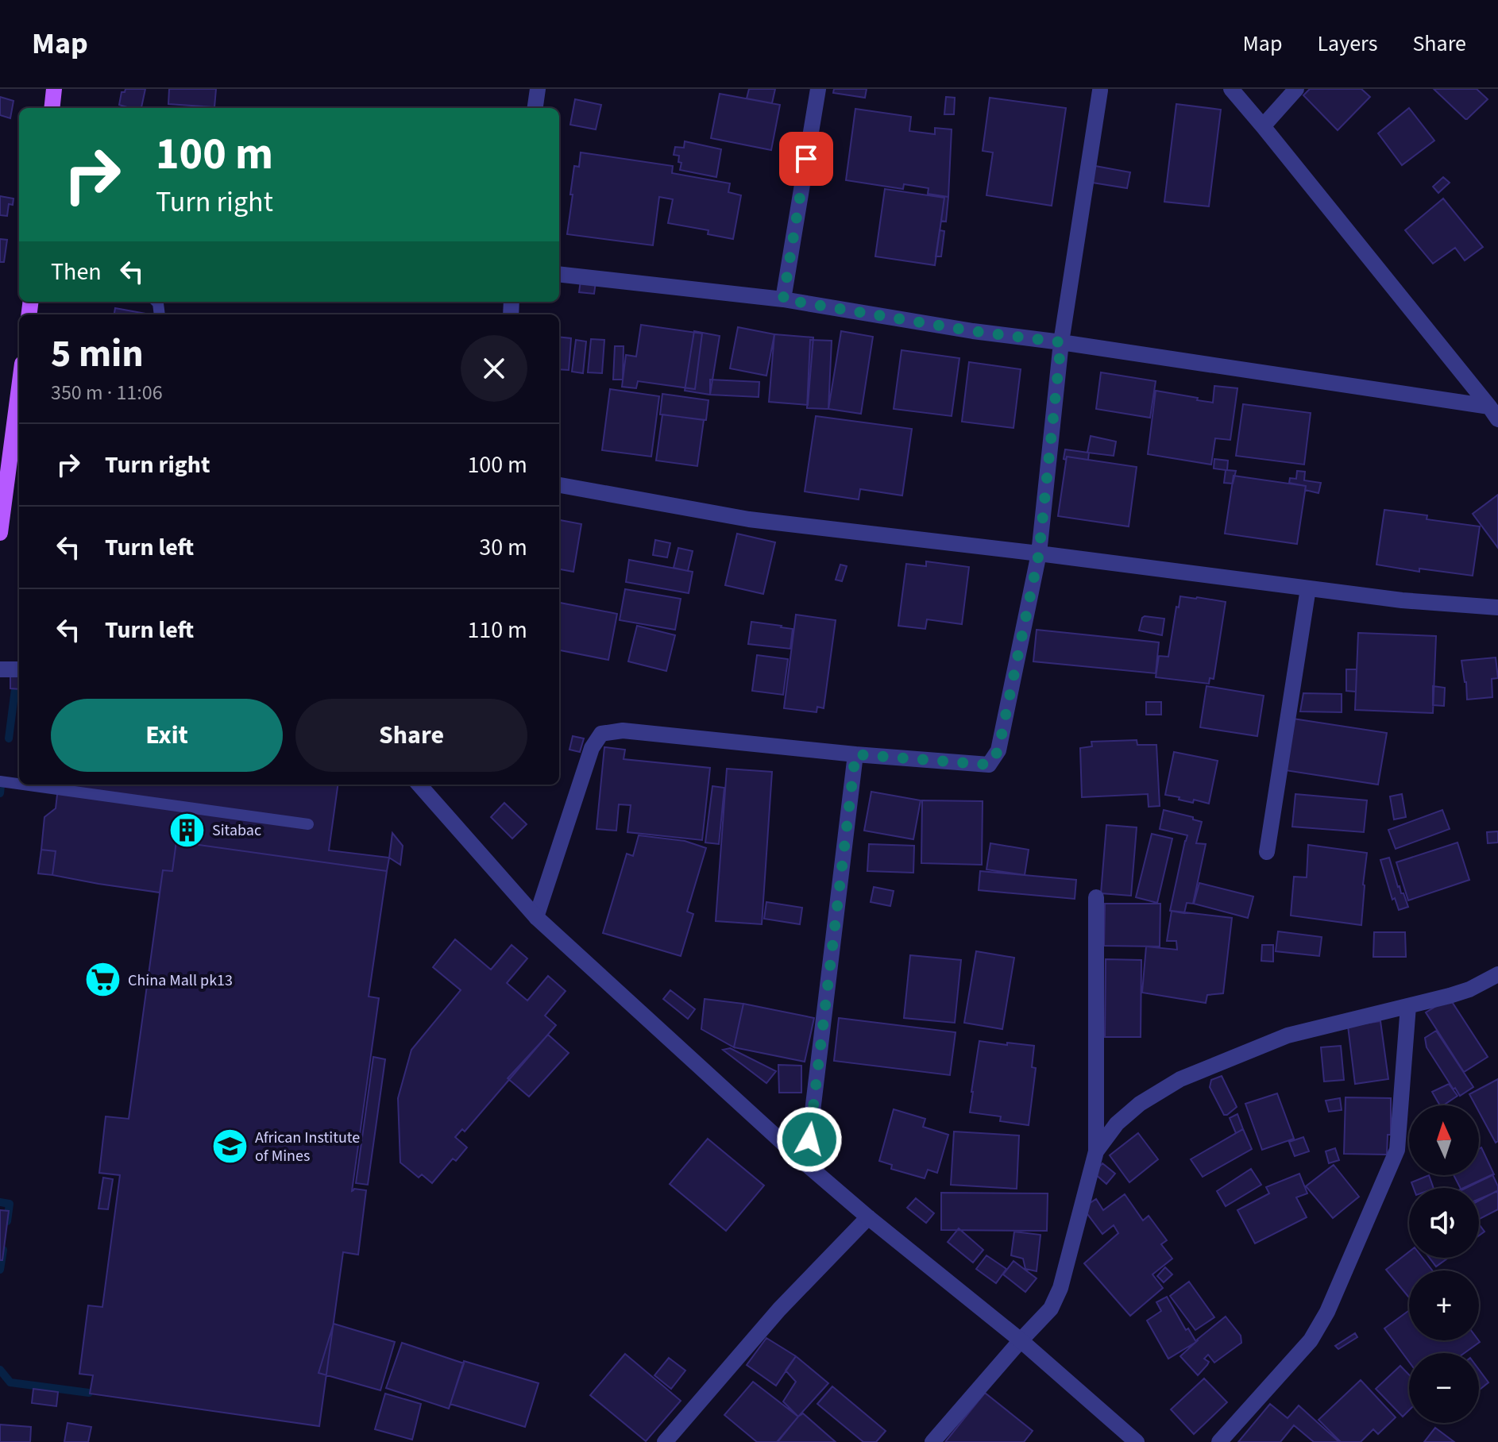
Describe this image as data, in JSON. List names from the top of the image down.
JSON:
{
  "places": {
    "building": ["Sitabac"],
    "supermarket": ["China Mall pk13"],
    "school or university": ["African Institute of Mines"]
  },
  "north": "top",
  "page": {
    "header": "Map",
    "nav": ["Map", "Layers", "Share"],
    "turn": ["100 m", "Turn right"],
    "then": "Then",
    "heading": ["5 min", "350 m · 11:06"],
    "list": [
      {
        "name": "Turn right",
        "value": "100 m"
      },
      {
        "name": "Turn left",
        "value": "30 m"
      },
      {
        "name": "Turn left",
        "value": "110 m"
      }
    ],
    "buttons": ["Exit", "Share"],
    "map_buttons": ["+", "−"]
  }
}
